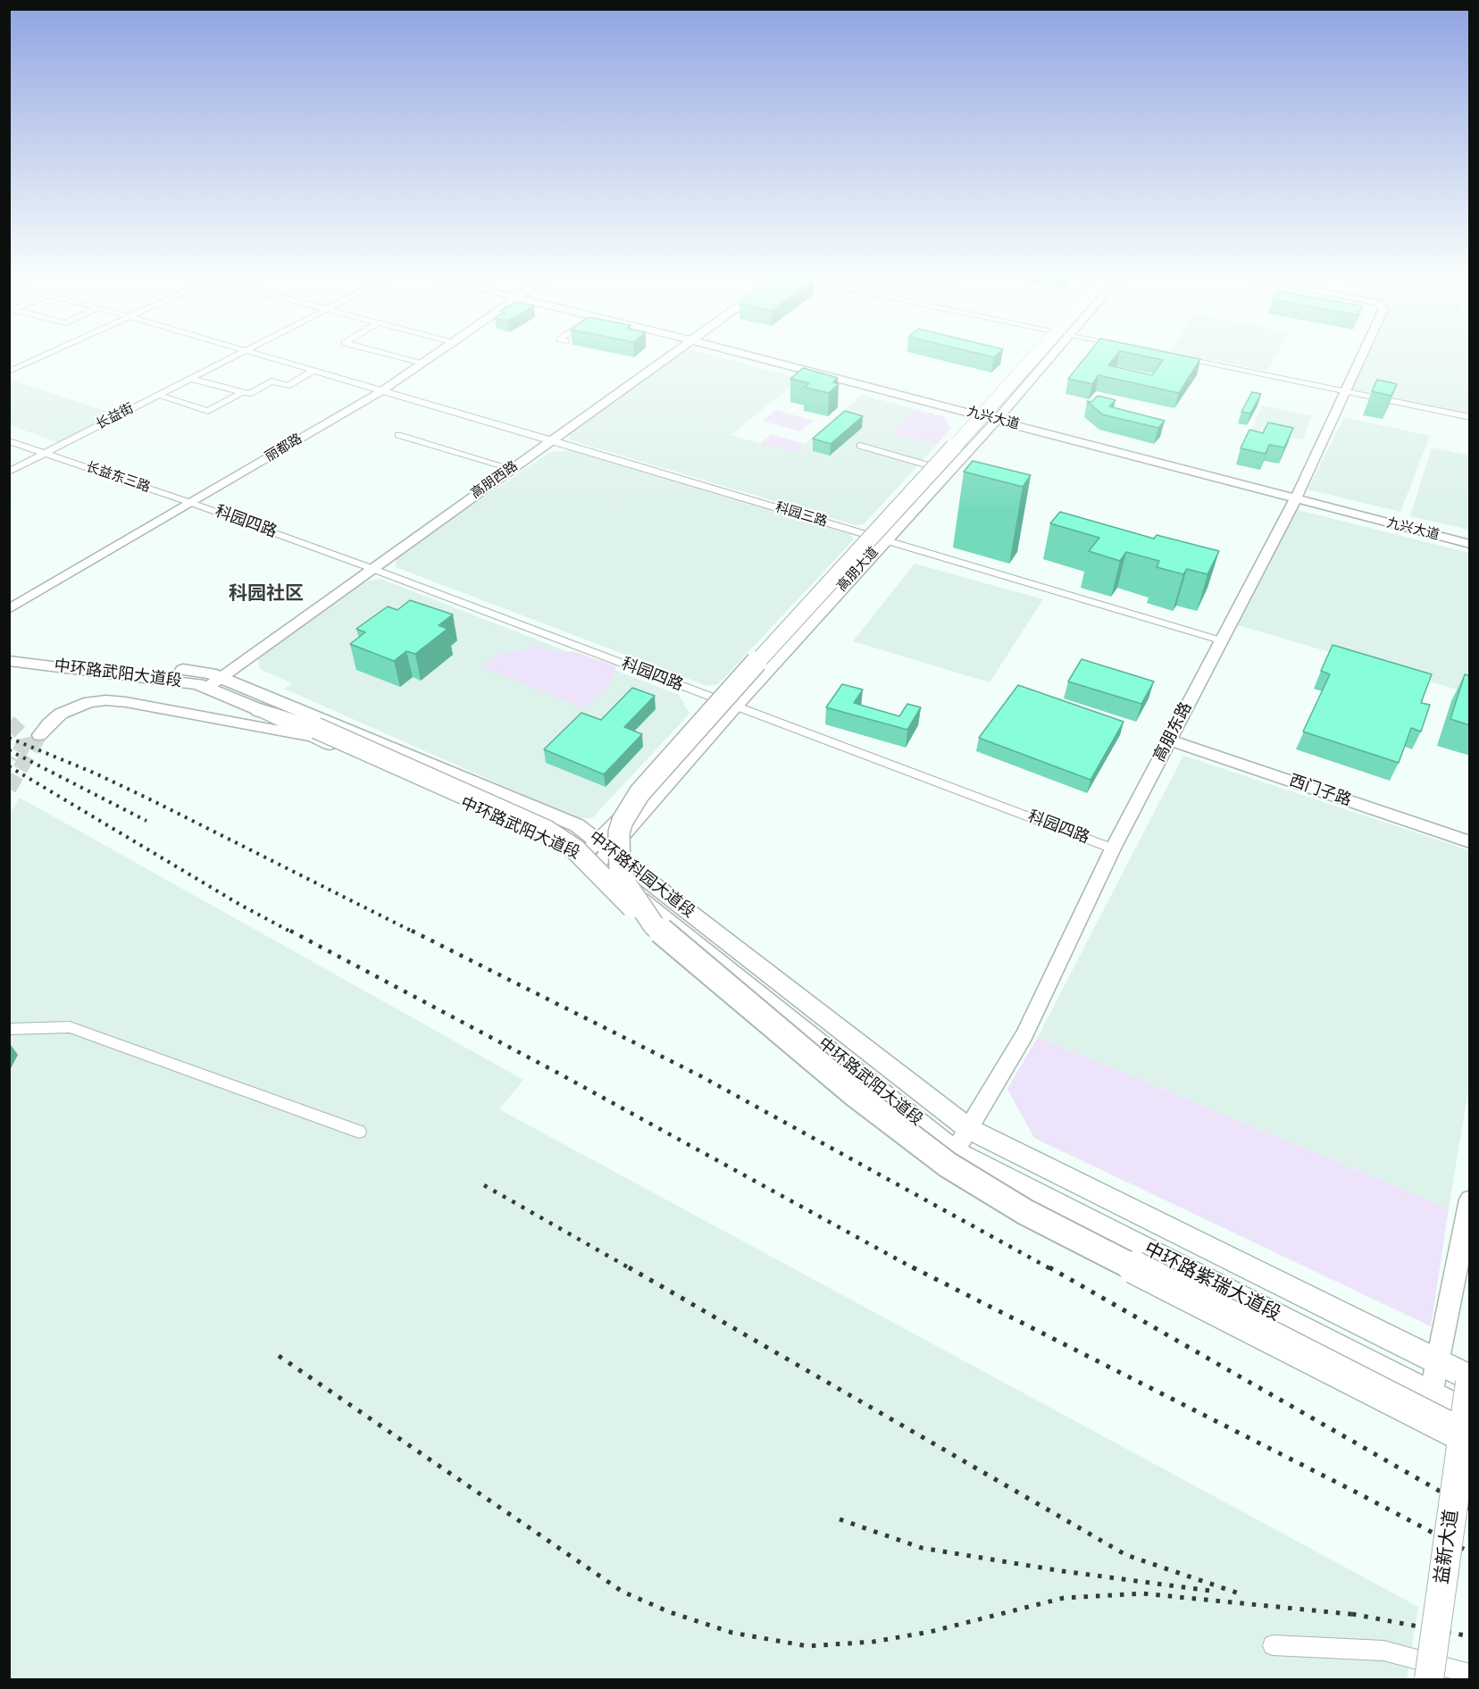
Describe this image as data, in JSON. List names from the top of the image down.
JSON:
{
  "streets": {
    "main road": [
      "中环路武阳大道段",
      "中环路科园大道段",
      "中环路紫瑞大道段",
      "益新大道"
    ],
    "street": [
      "长益街",
      "九兴大道",
      "丽都路",
      "长益东三路",
      "高朋西路",
      "科园三路",
      "科园四路",
      "高朋大道",
      "高朋东路",
      "西门子路"
    ]
  },
  "crossings": [
    ["长益街", "长益东三路"],
    ["九兴大道", "高朋大道"],
    ["九兴大道", "高朋东路"],
    ["丽都路", "长益东三路"],
    ["丽都路", "科园三路"],
    ["丽都路", "科园四路"],
    ["长益东三路", "科园四路"],
    ["高朋西路", "科园三路"],
    ["高朋西路", "科园四路"],
    ["高朋西路", "中环路武阳大道段"],
    ["高朋西路", "中环路科园大道段"],
    ["科园三路", "高朋大道"],
    ["科园三路", "高朋东路"],
    ["科园四路", "高朋大道"],
    ["科园四路", "高朋东路"],
    ["高朋大道", "中环路武阳大道段"],
    ["高朋大道", "中环路科园大道段"],
    ["中环路武阳大道段", "高朋东路"],
    ["中环路武阳大道段", "中环路科园大道段"],
    ["中环路武阳大道段", "中环路紫瑞大道段"],
    ["高朋东路", "西门子路"],
    ["高朋东路", "中环路科园大道段"],
    ["高朋东路", "中环路紫瑞大道段"],
    ["中环路科园大道段", "中环路紫瑞大道段"]
  ],
  "districts": ["科园社区"]
}
